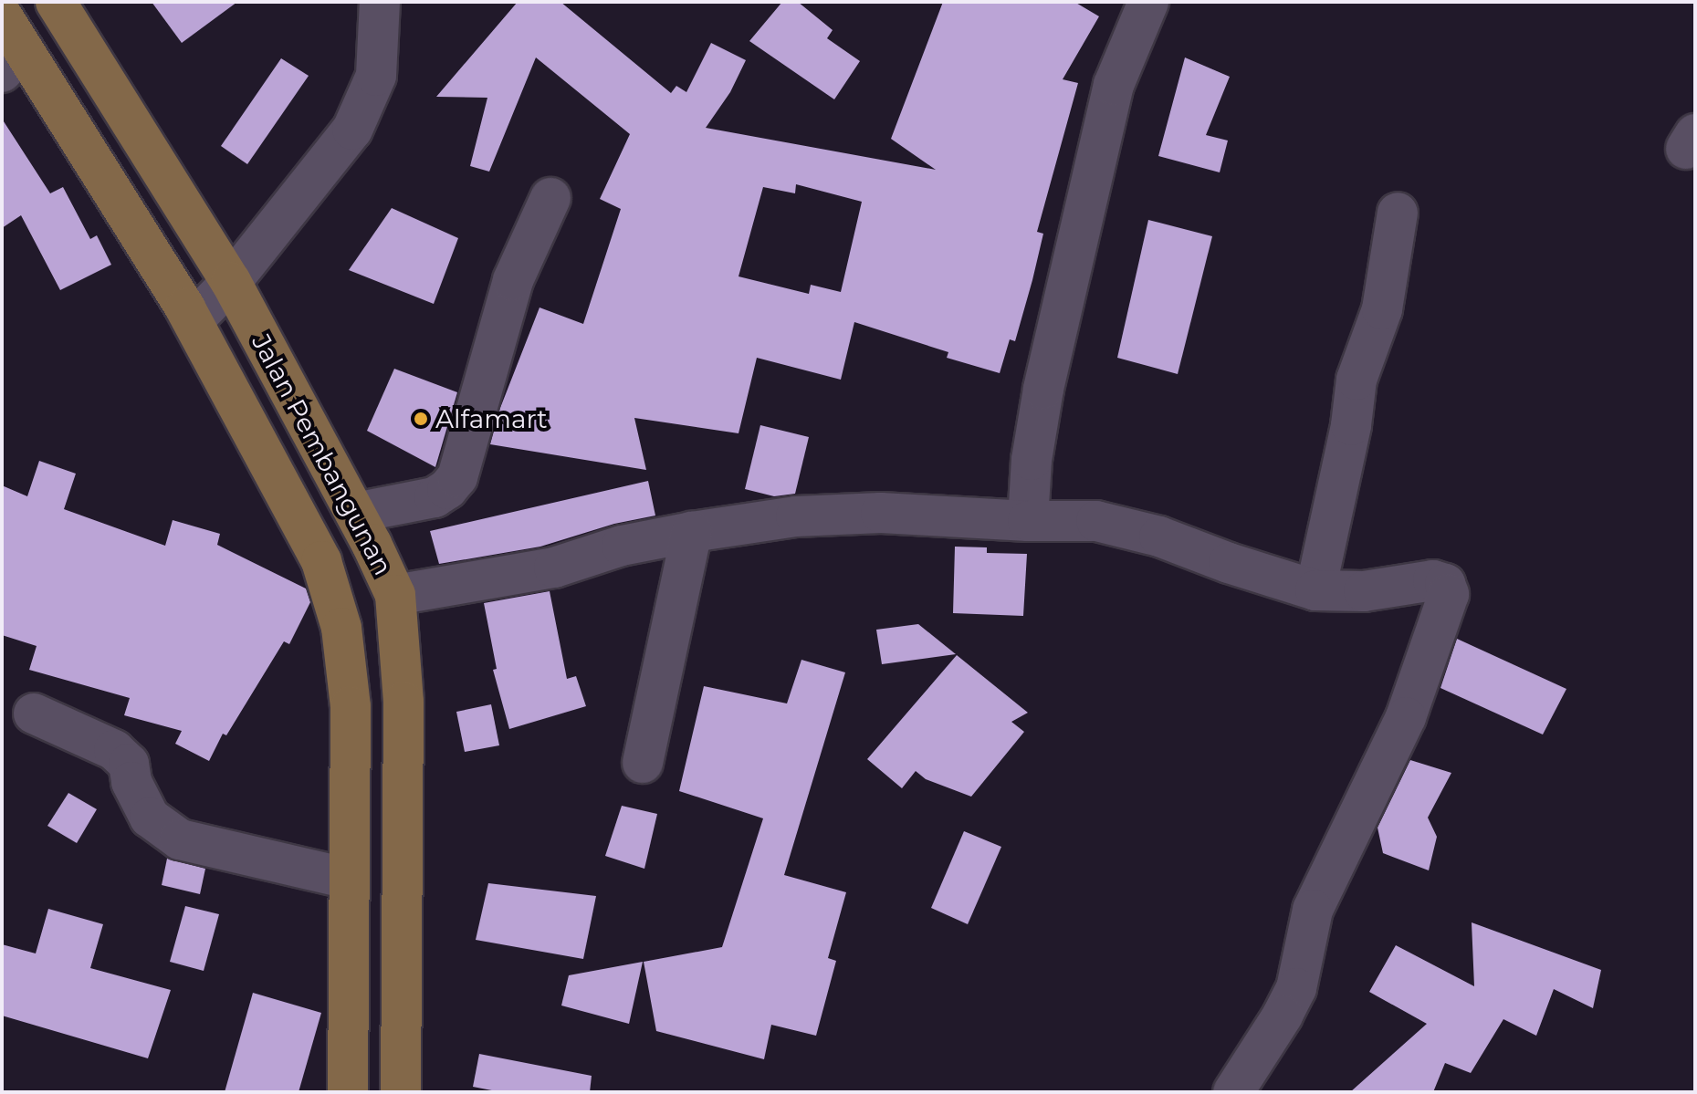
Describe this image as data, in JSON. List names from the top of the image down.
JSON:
{
  "streets": {
    "main road": ["Jalan Pembangunan"]
  },
  "places": ["Alfamart"]
}
